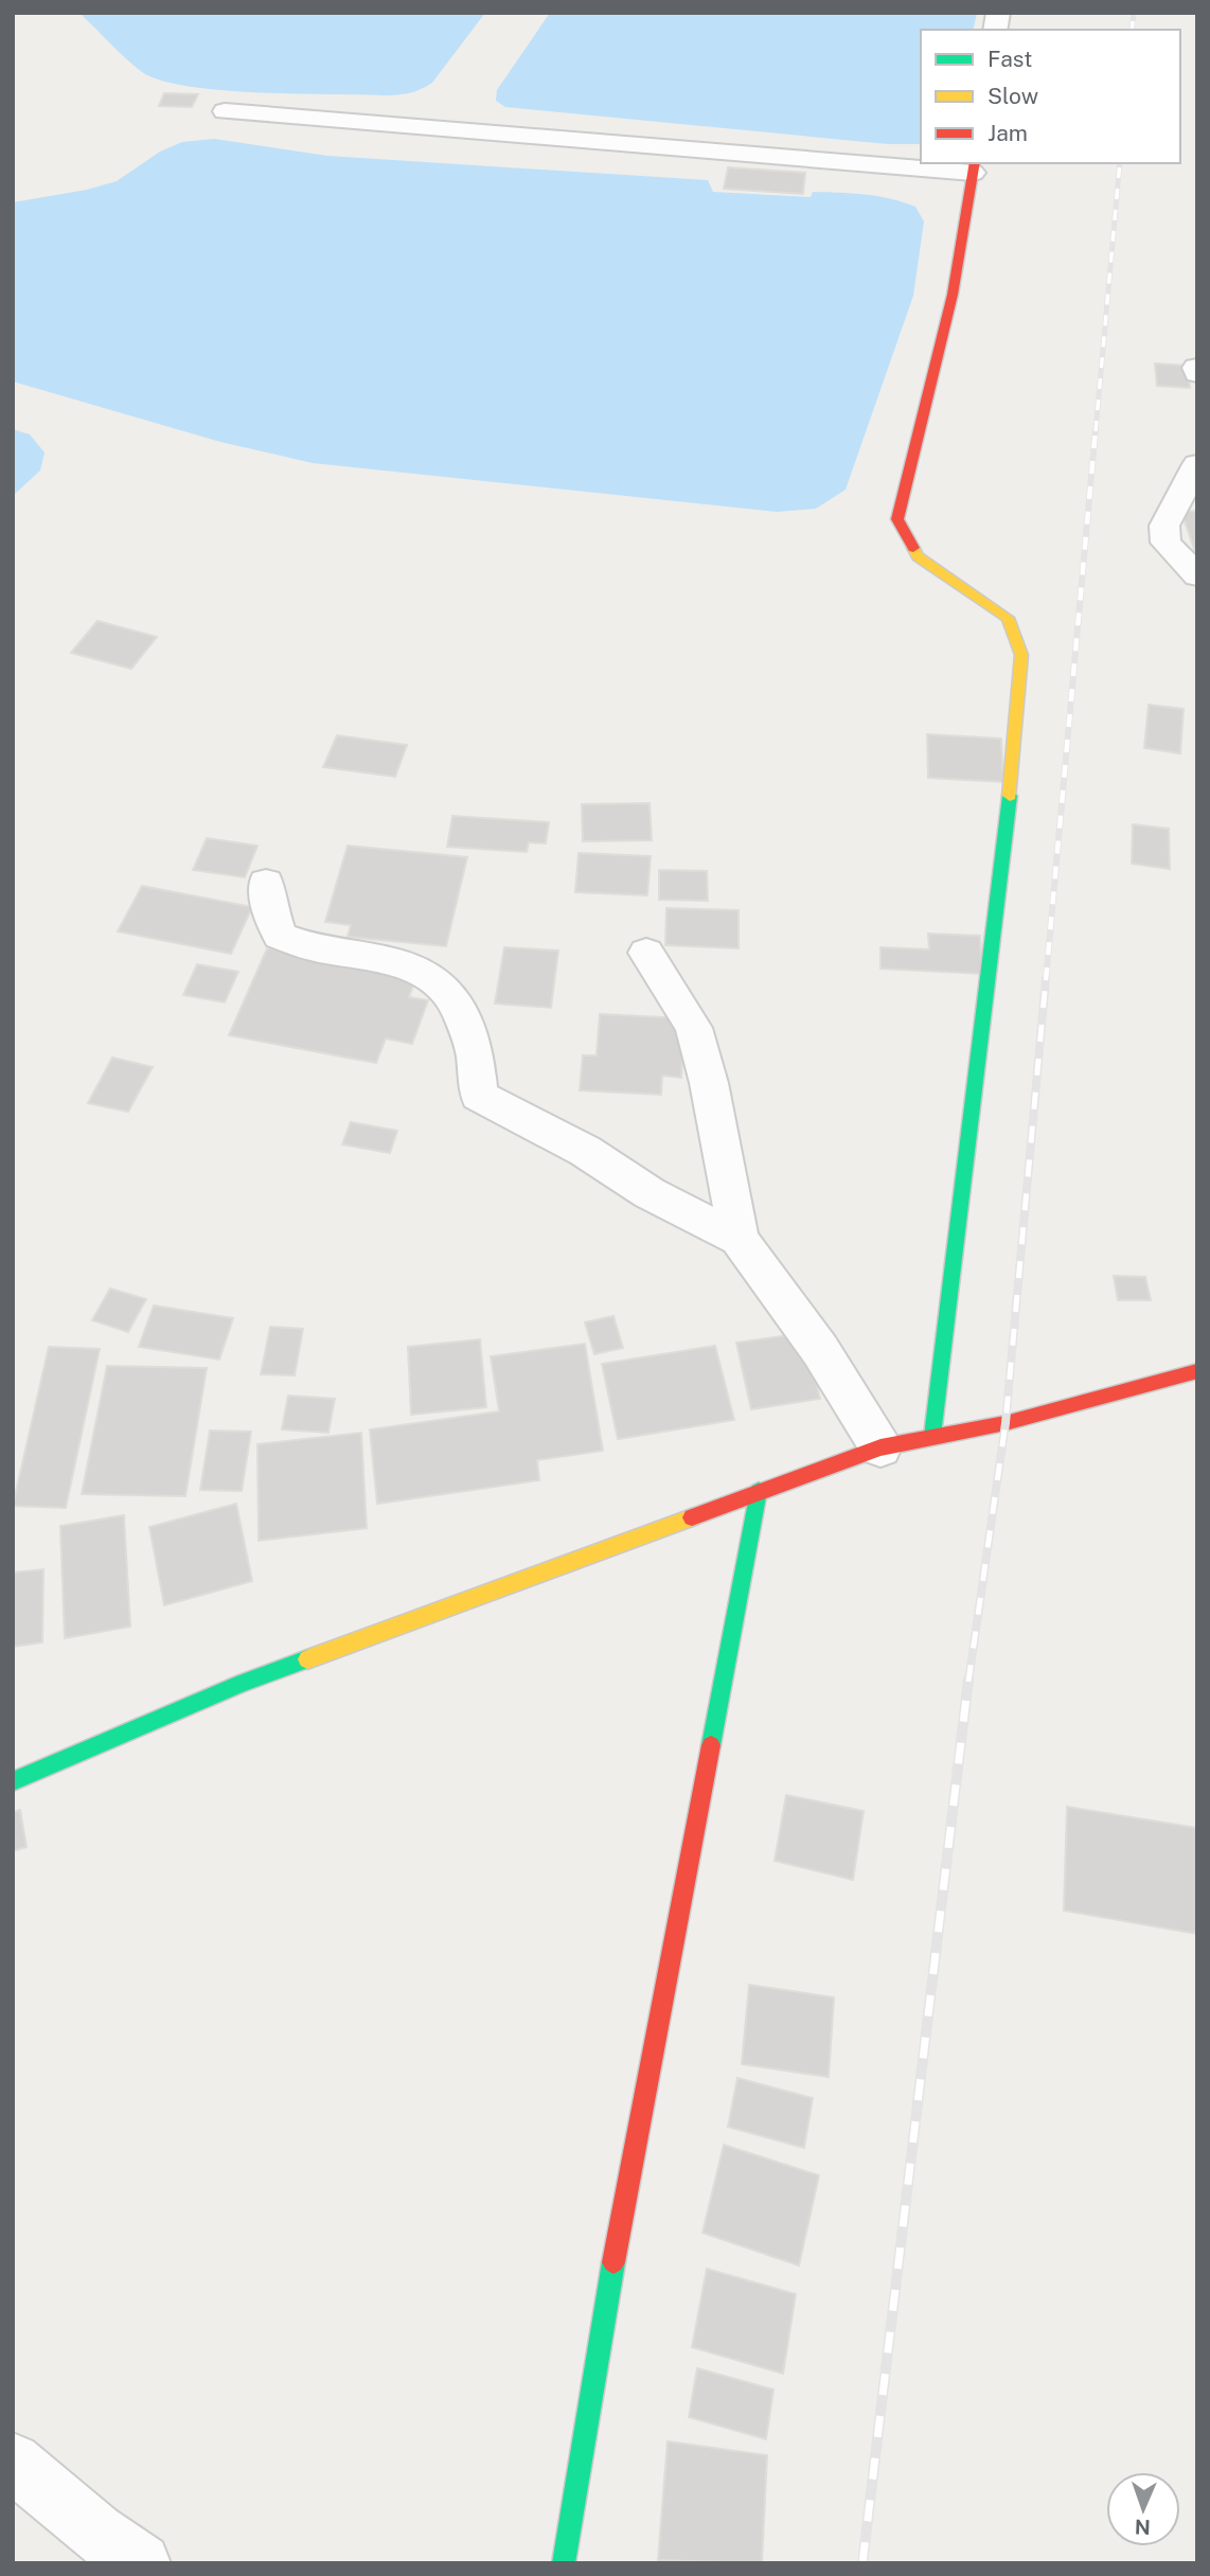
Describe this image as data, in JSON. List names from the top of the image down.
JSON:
{
  "legend": ["Fast", "Slow", "Jam"],
  "north": "bottom"
}
